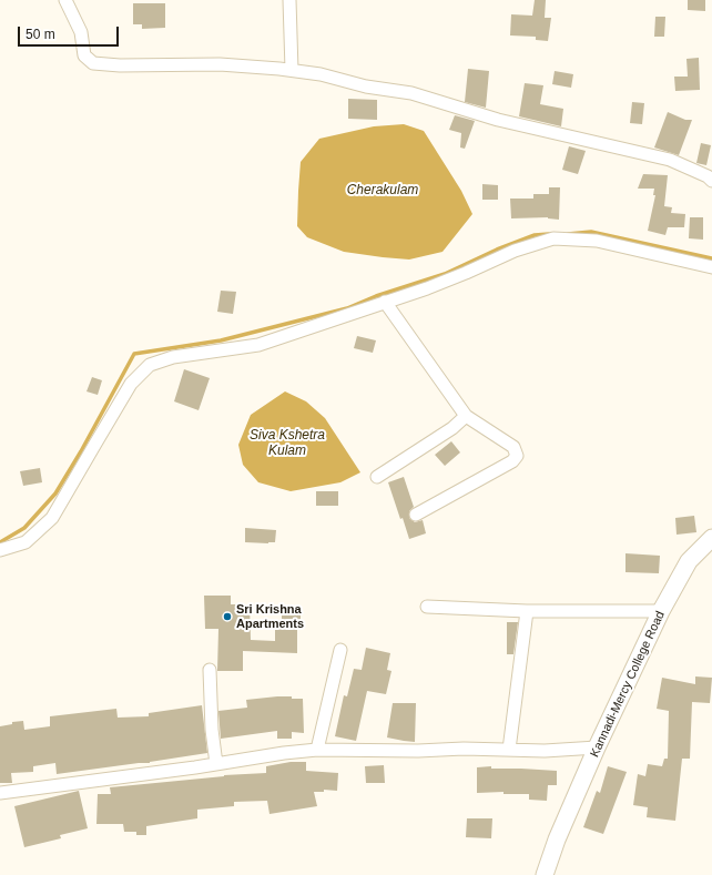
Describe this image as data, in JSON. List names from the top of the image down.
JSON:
{
  "streets": {
    "main road": ["Kannadi-Mercy College Road"]
  },
  "water": ["Cherakulam", "Siva Kshetra Kulam"],
  "places": ["Sri Krishna Apartments"],
  "scale_bar": "50 m"
}
